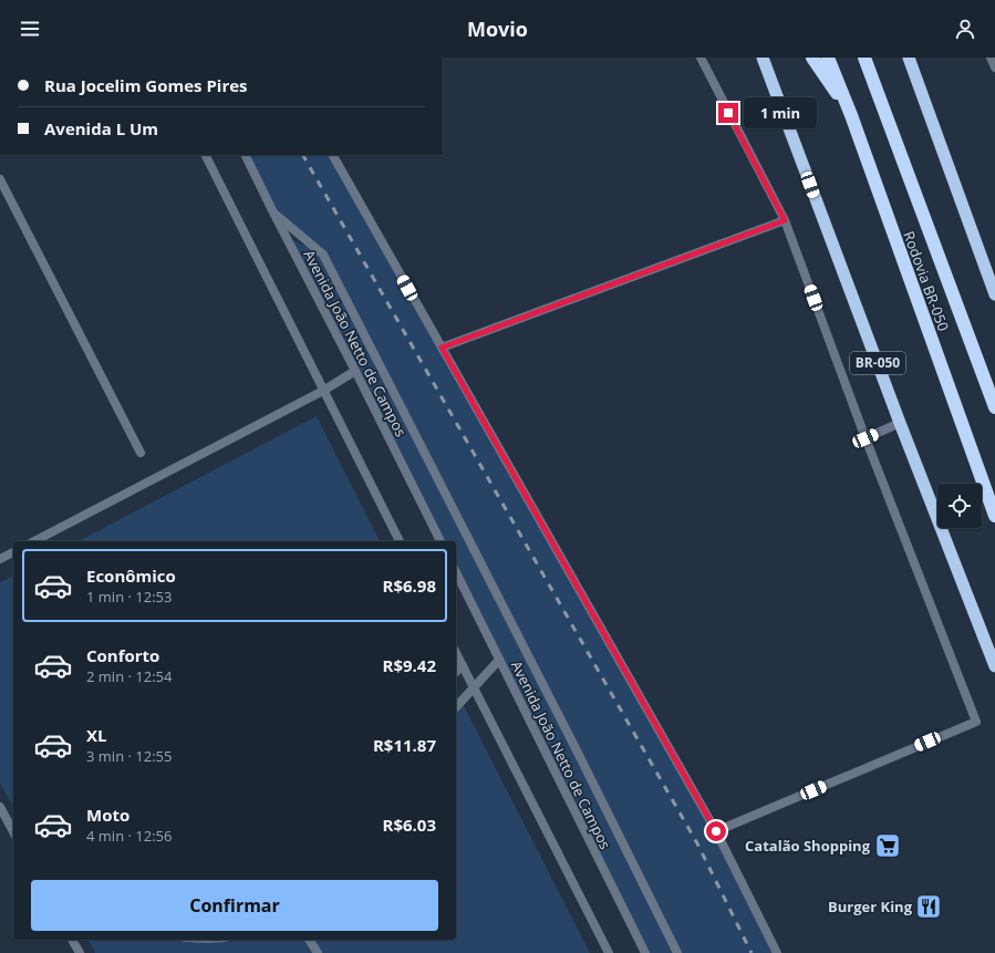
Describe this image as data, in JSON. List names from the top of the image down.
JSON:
{
  "streets": {
    "highway": ["Rodovia BR-050", "BR-050"],
    "street": ["Avenida João Netto de Campos"]
  },
  "places": {
    "supermarket": ["Catalão Shopping"],
    "restaurant": ["Burger King"]
  },
  "page": {
    "header": "Movio",
    "banner": ["Rua Jocelim Gomes Pires", "Avenida L Um"],
    "bubble": "1 min",
    "list": [
      {
        "name": "Econômico",
        "note": "1 min · 12:53",
        "value": "R$6.98"
      },
      {
        "name": "Conforto",
        "note": "2 min · 12:54",
        "value": "R$9.42"
      },
      {
        "name": "XL",
        "note": "3 min · 12:55",
        "value": "R$11.87"
      },
      {
        "name": "Moto",
        "note": "4 min · 12:56",
        "value": "R$6.03"
      }
    ],
    "buttons": "Confirmar"
  }
}
